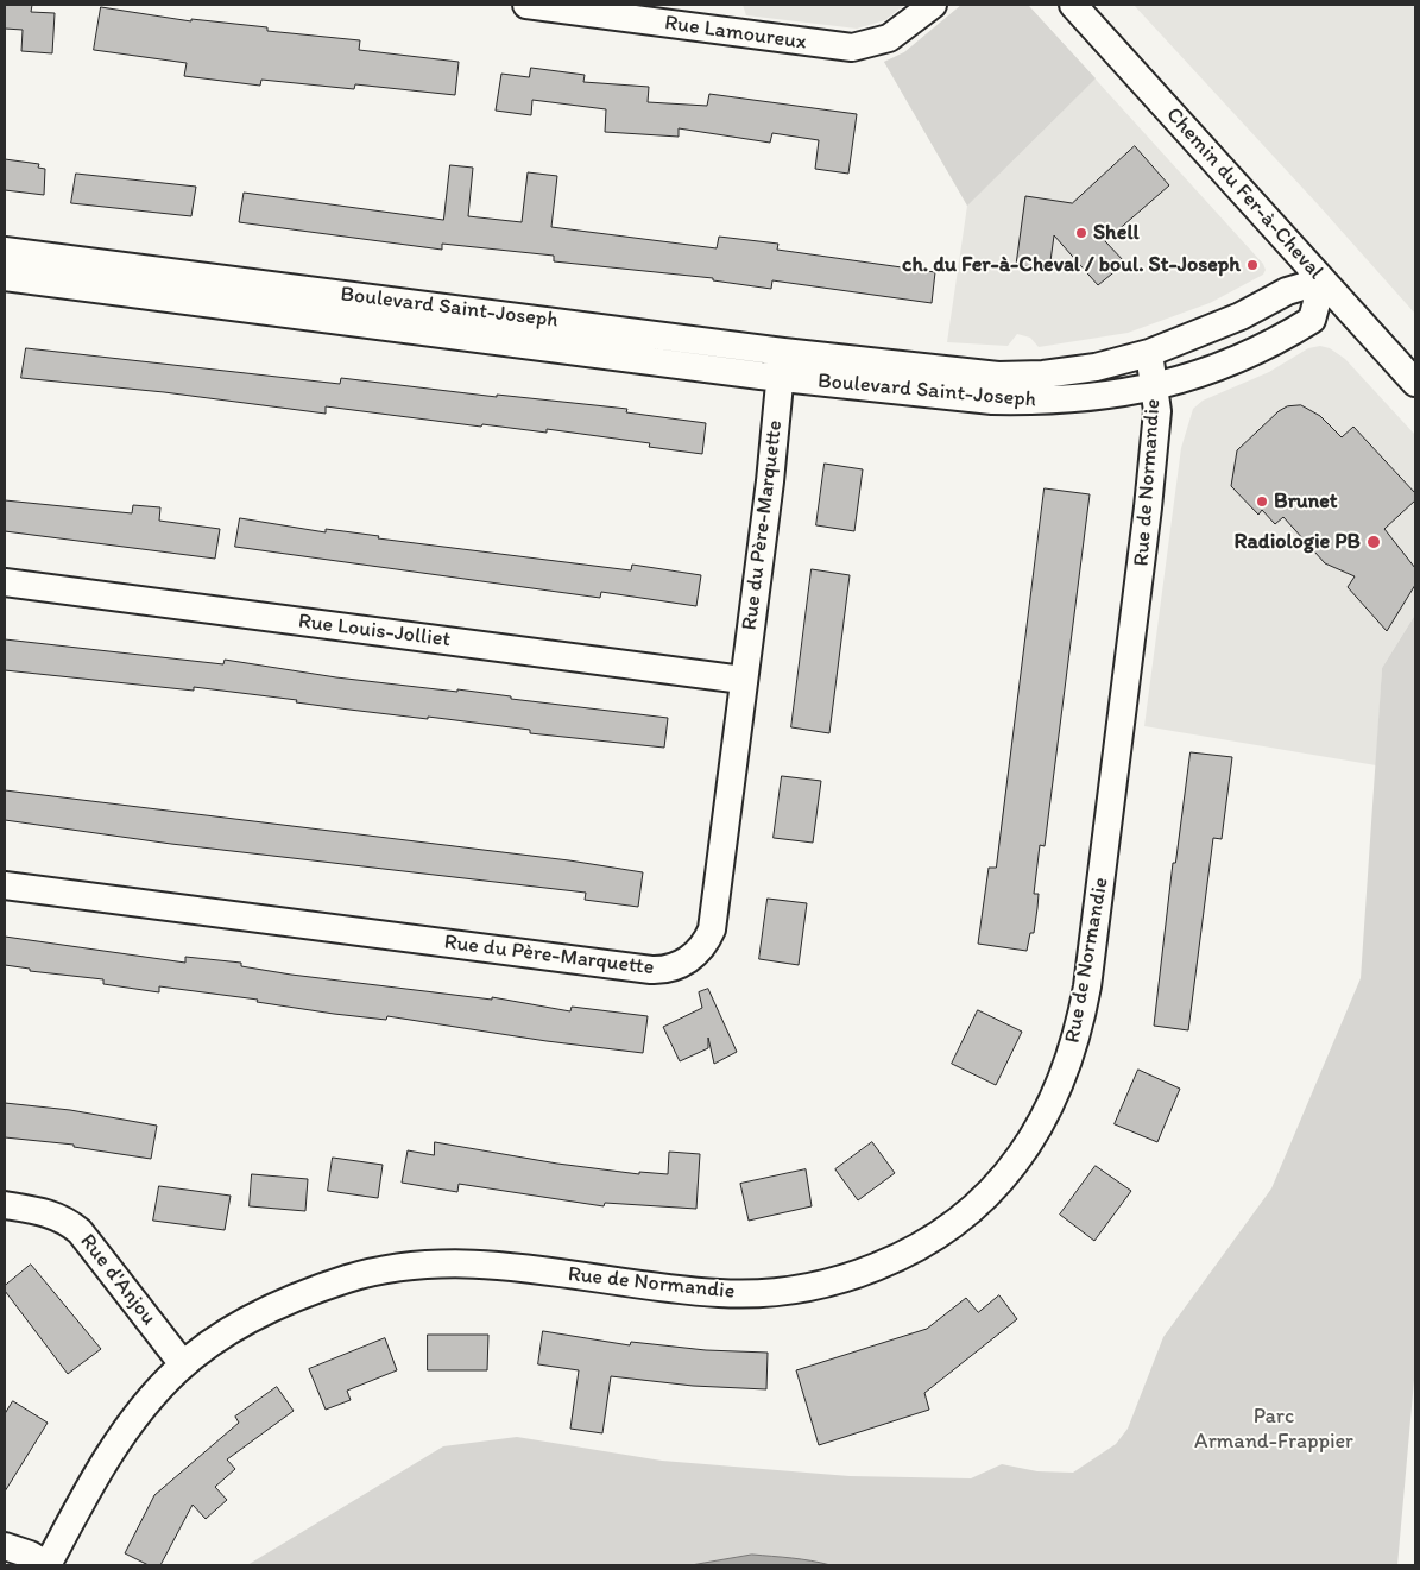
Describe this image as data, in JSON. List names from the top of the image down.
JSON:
{
  "streets": {
    "street": [
      "Rue Lamoureux",
      "Chemin du Fer-à-Cheval",
      "Boulevard Saint-Joseph",
      "Rue de Normandie",
      "Rue du Père-Marquette",
      "Rue Louis-Jolliet",
      "Rue d'Anjou"
    ]
  },
  "crossings": [
    ["Chemin du Fer-à-Cheval", "Boulevard Saint-Joseph"],
    ["Boulevard Saint-Joseph", "Rue de Normandie"],
    ["Boulevard Saint-Joseph", "Rue du Père-Marquette"],
    ["Rue de Normandie", "Rue d'Anjou"],
    ["Rue du Père-Marquette", "Rue Louis-Jolliet"]
  ],
  "parks": ["Parc Armand-Frappier"],
  "places": [
    "Shell",
    "ch. du Fer-à-Cheval / boul. St-Joseph",
    "Brunet",
    "Radiologie PB"
  ]
}
